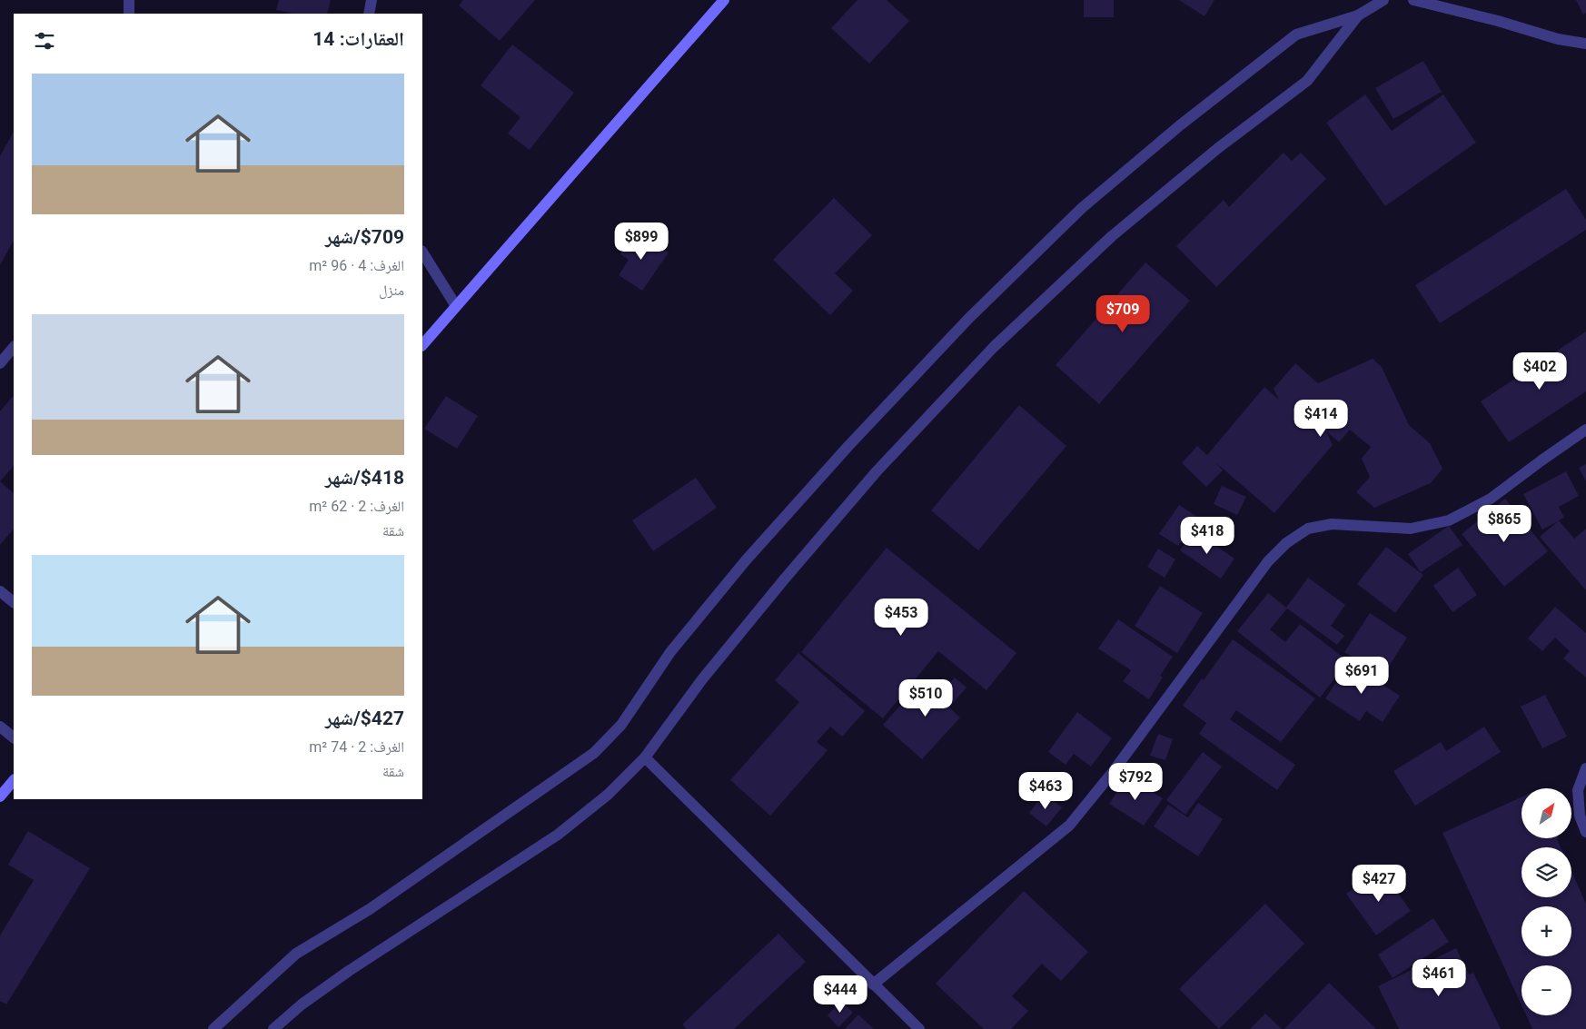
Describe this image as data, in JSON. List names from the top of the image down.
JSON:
{
  "north": "top right",
  "page": {
    "heading": "العقارات: 14",
    "list": [
      {
        "name": "$709/شهر",
        "note": "الغرف: 4 · 96 m² · منزل"
      },
      {
        "name": "$418/شهر",
        "note": "الغرف: 2 · 62 m² · شقة"
      },
      {
        "name": "$427/شهر",
        "note": "الغرف: 2 · 74 m² · شقة"
      }
    ],
    "price": [
      "$899",
      "$709",
      "$402",
      "$414",
      "$865",
      "$418",
      "$453",
      "$691",
      "$510",
      "$792",
      "$463",
      "$427",
      "$461",
      "$444"
    ],
    "map_buttons": ["+", "−"]
  }
}
